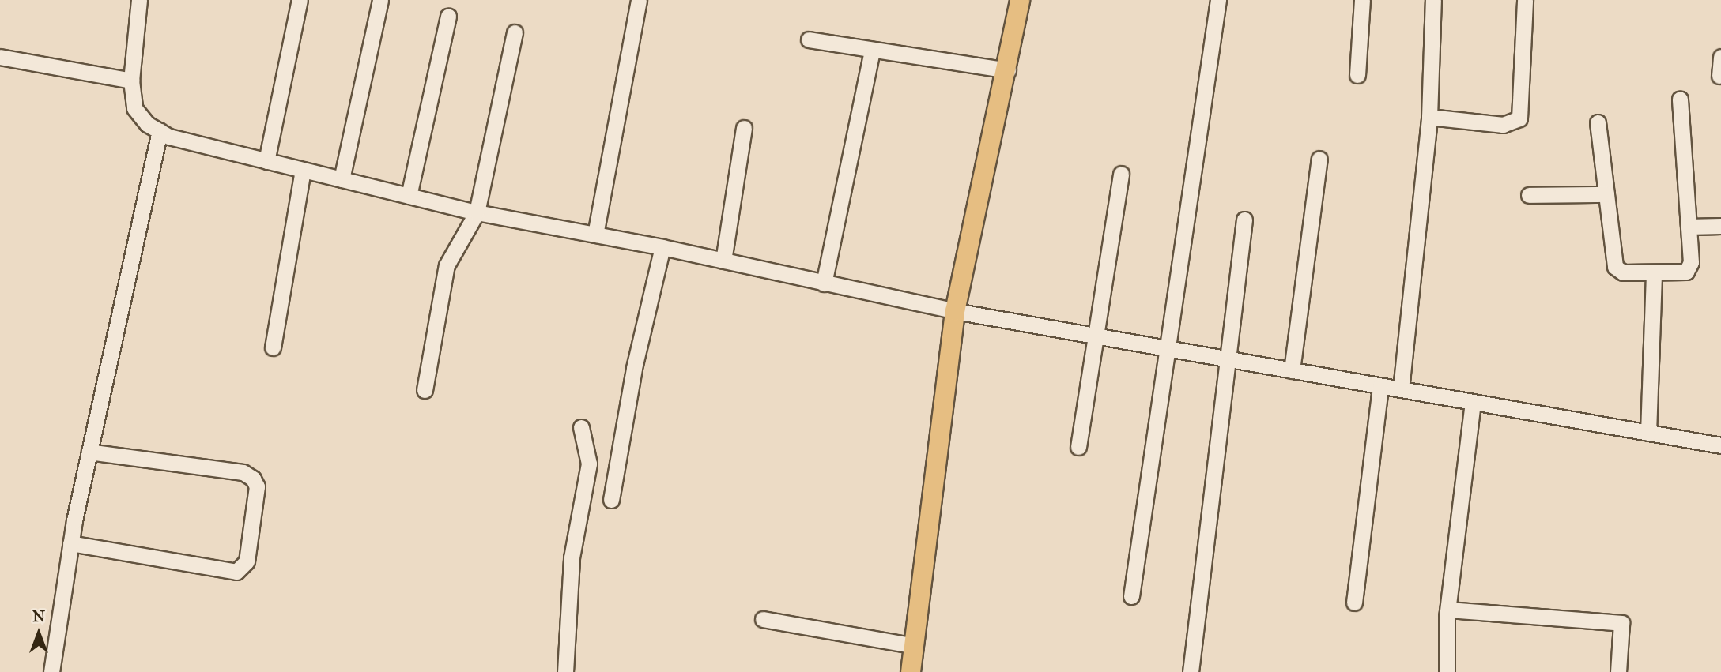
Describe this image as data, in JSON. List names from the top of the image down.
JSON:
{
  "north": "top"
}
